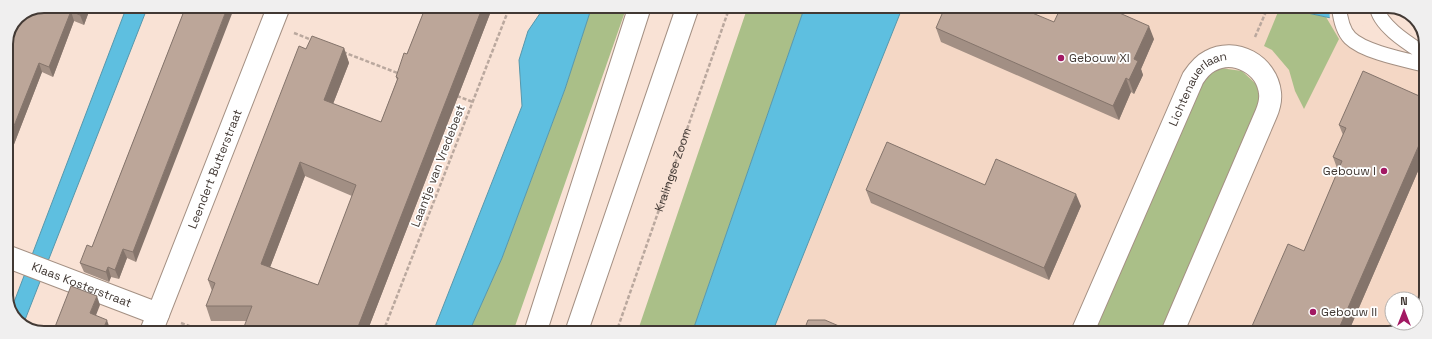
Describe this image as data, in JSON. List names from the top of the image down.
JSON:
{
  "streets": {
    "street": ["Lichtenauerlaan", "Leendert Butterstraat", "Klaas Kosterstraat"],
    "path": ["Laantje van Vredebest", "Kralingse Zoom"]
  },
  "crossings": [
    ["Leendert Butterstraat", "Klaas Kosterstraat"]
  ],
  "places": ["Gebouw XI", "Gebouw I", "Gebouw II"],
  "north": "top"
}
